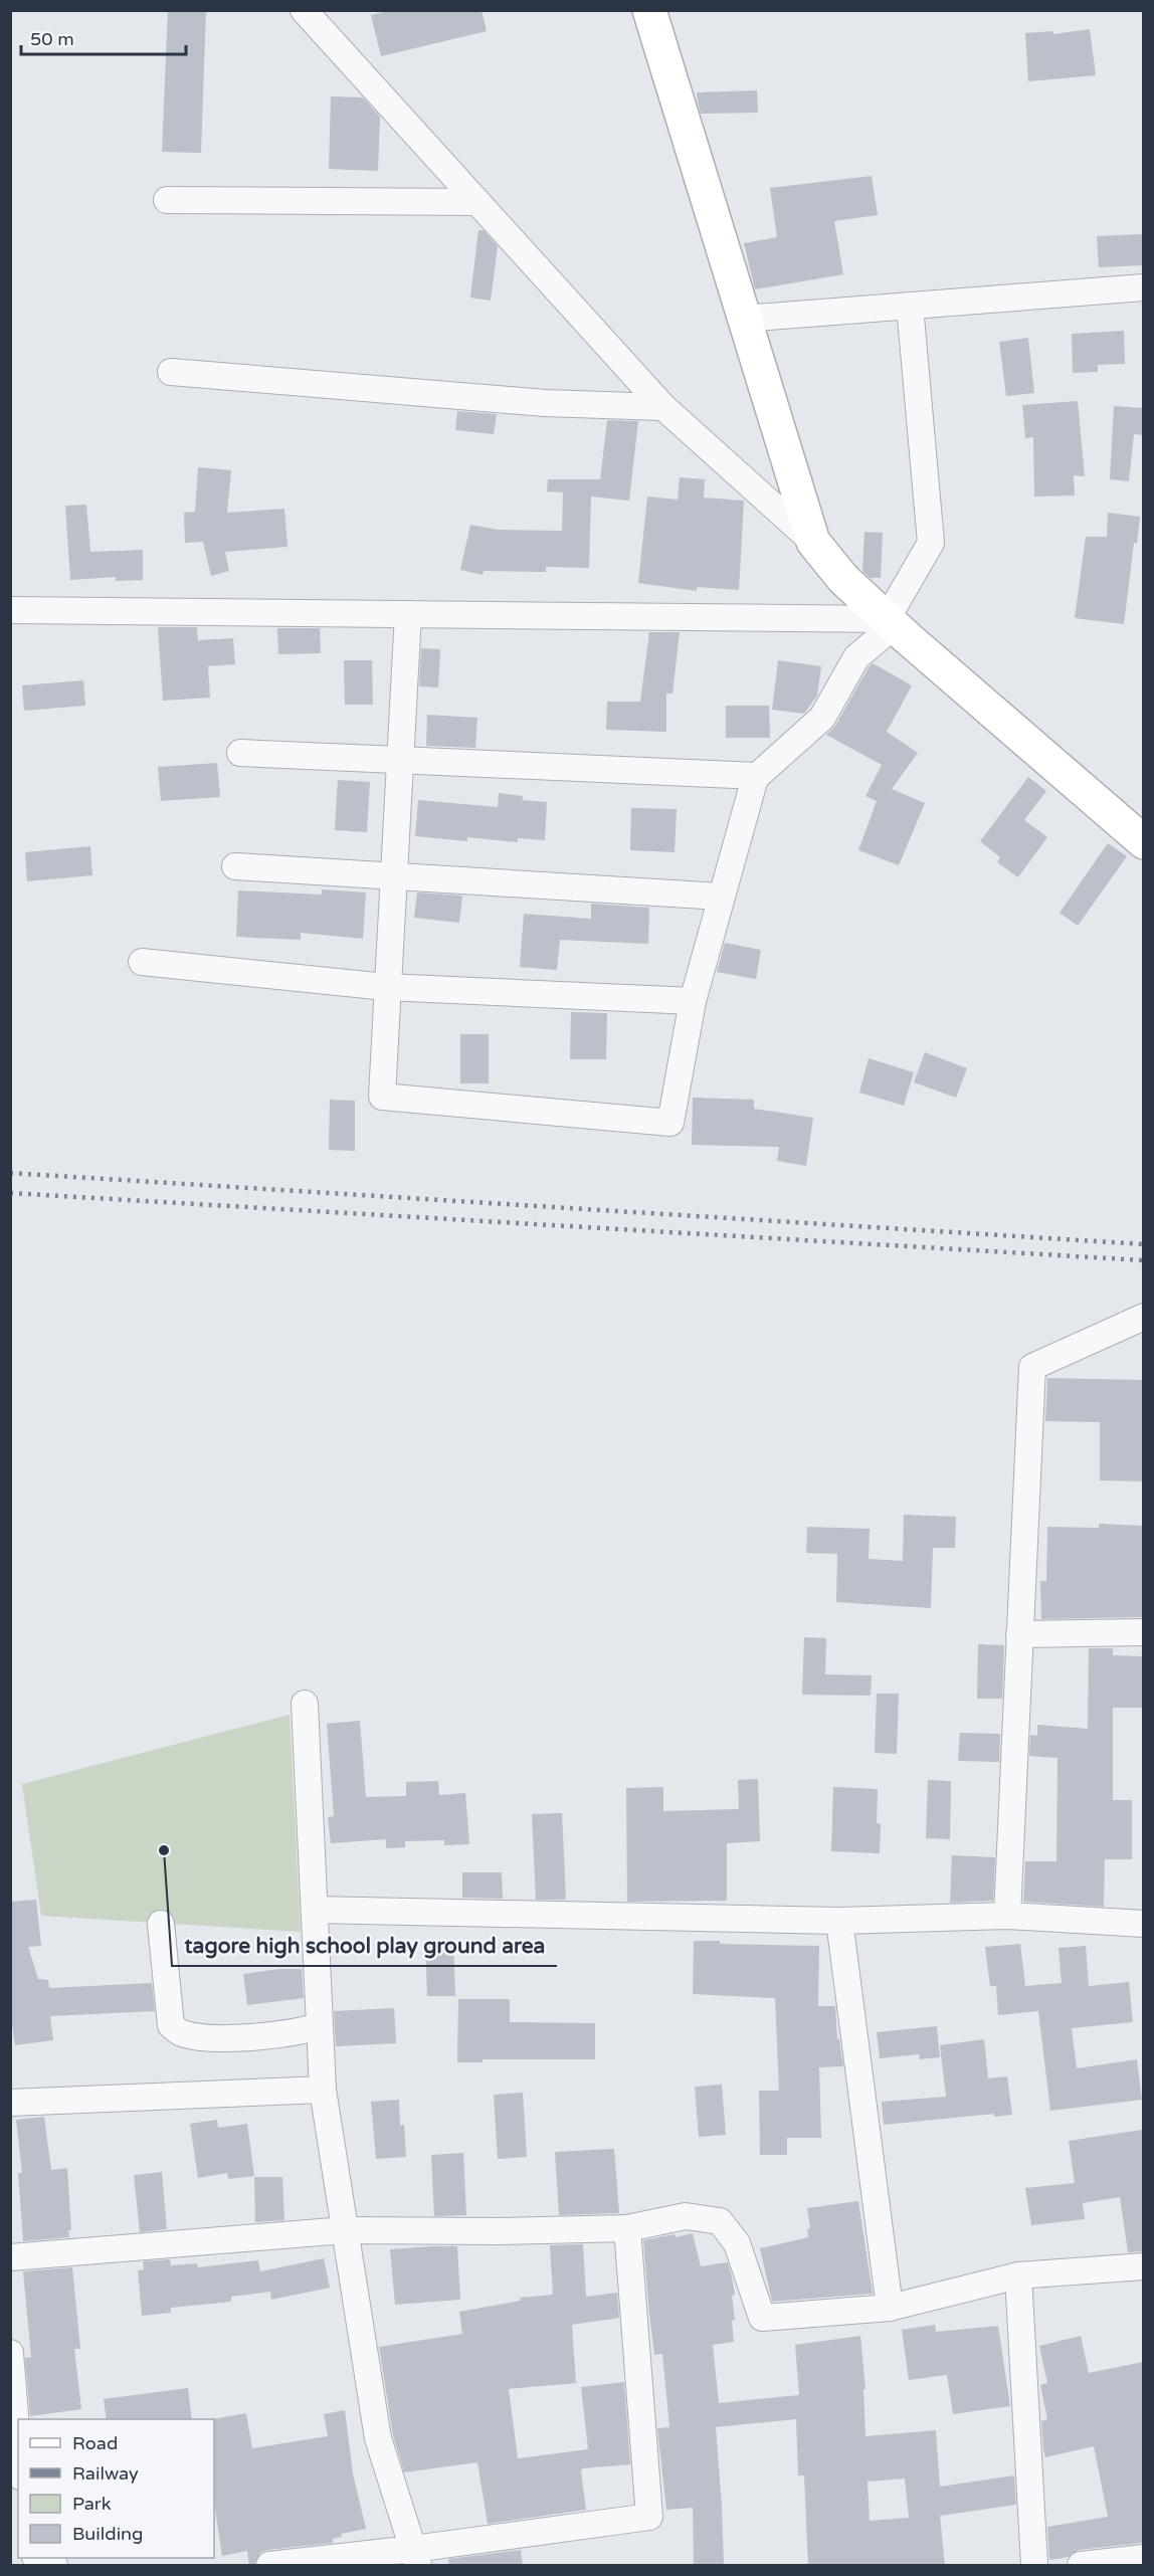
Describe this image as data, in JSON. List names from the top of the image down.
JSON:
{
  "places": ["tagore high school play ground area"],
  "legend": [
    "Road",
    "Railway",
    "Park",
    "Building"
  ],
  "scale_bar": "50 m"
}
